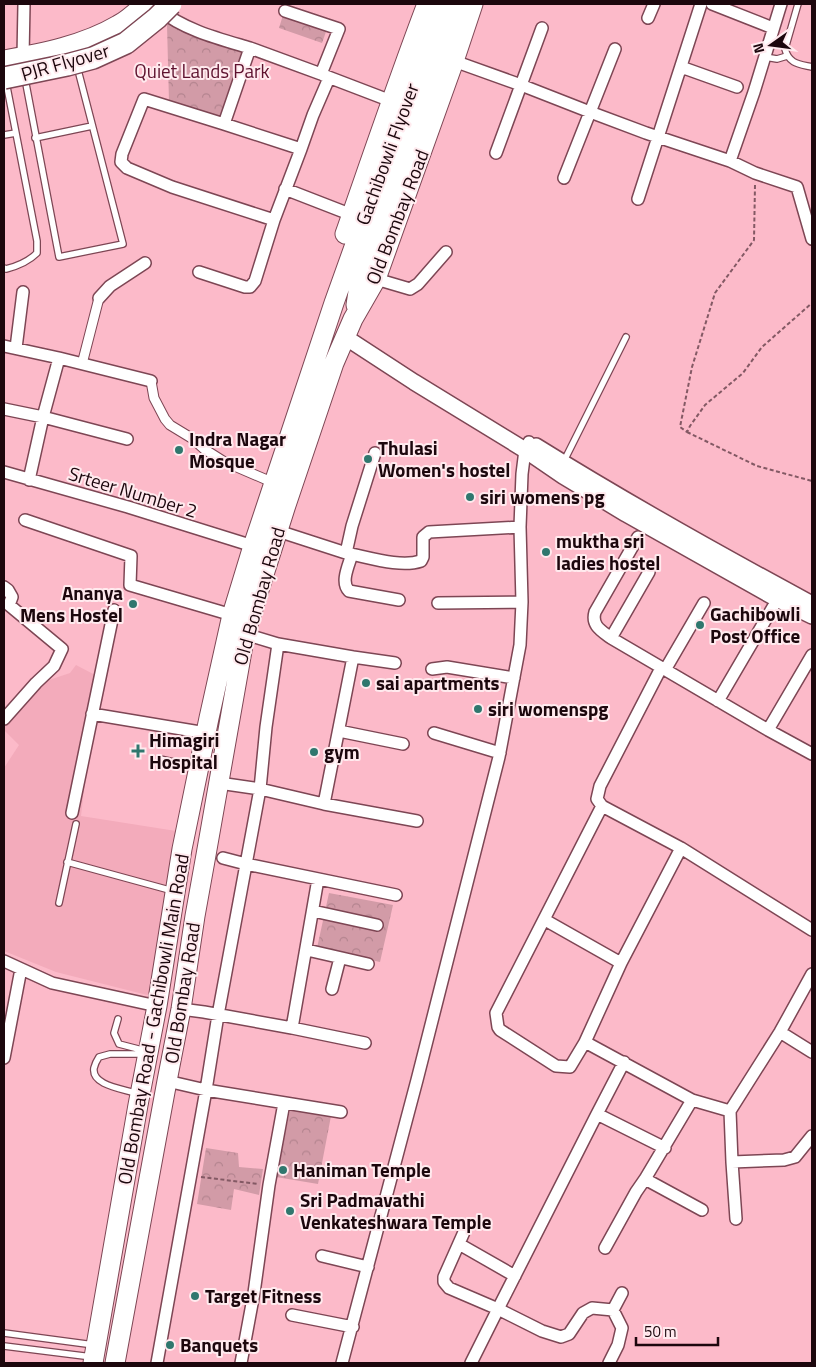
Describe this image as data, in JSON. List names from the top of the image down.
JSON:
{
  "streets": {
    "highway": ["PJR Flyover"],
    "main road": ["Gachibowli Flyover", "Old Bombay Road", "Old Bombay Road - Gachibowli Main Road"],
    "street": ["Srteer Number 2"]
  },
  "crossings": [
    ["Gachibowli Flyover", "Old Bombay Road"],
    ["Gachibowli Flyover", "Old Bombay Road - Gachibowli Main Road"],
    ["Old Bombay Road", "Old Bombay Road - Gachibowli Main Road"],
    ["Srteer Number 2", "Old Bombay Road - Gachibowli Main Road"]
  ],
  "parks": ["Quiet Lands Park"],
  "places": {
    "other": [
      "Indra Nagar Mosque",
      "Thulasi Women's hostel",
      "siri womens pg",
      "muktha sri ladies hostel",
      "Ananya Mens Hostel",
      "Gachibowli Post Office",
      "sai apartments",
      "siri womenspg",
      "gym",
      "Haniman Temple",
      "Sri Padmavathi Venkateshwara Temple",
      "Target Fitness",
      "Banquets"
    ],
    "health": ["Himagiri Hospital"]
  },
  "scale_bar": "50 m",
  "north": "left"
}
